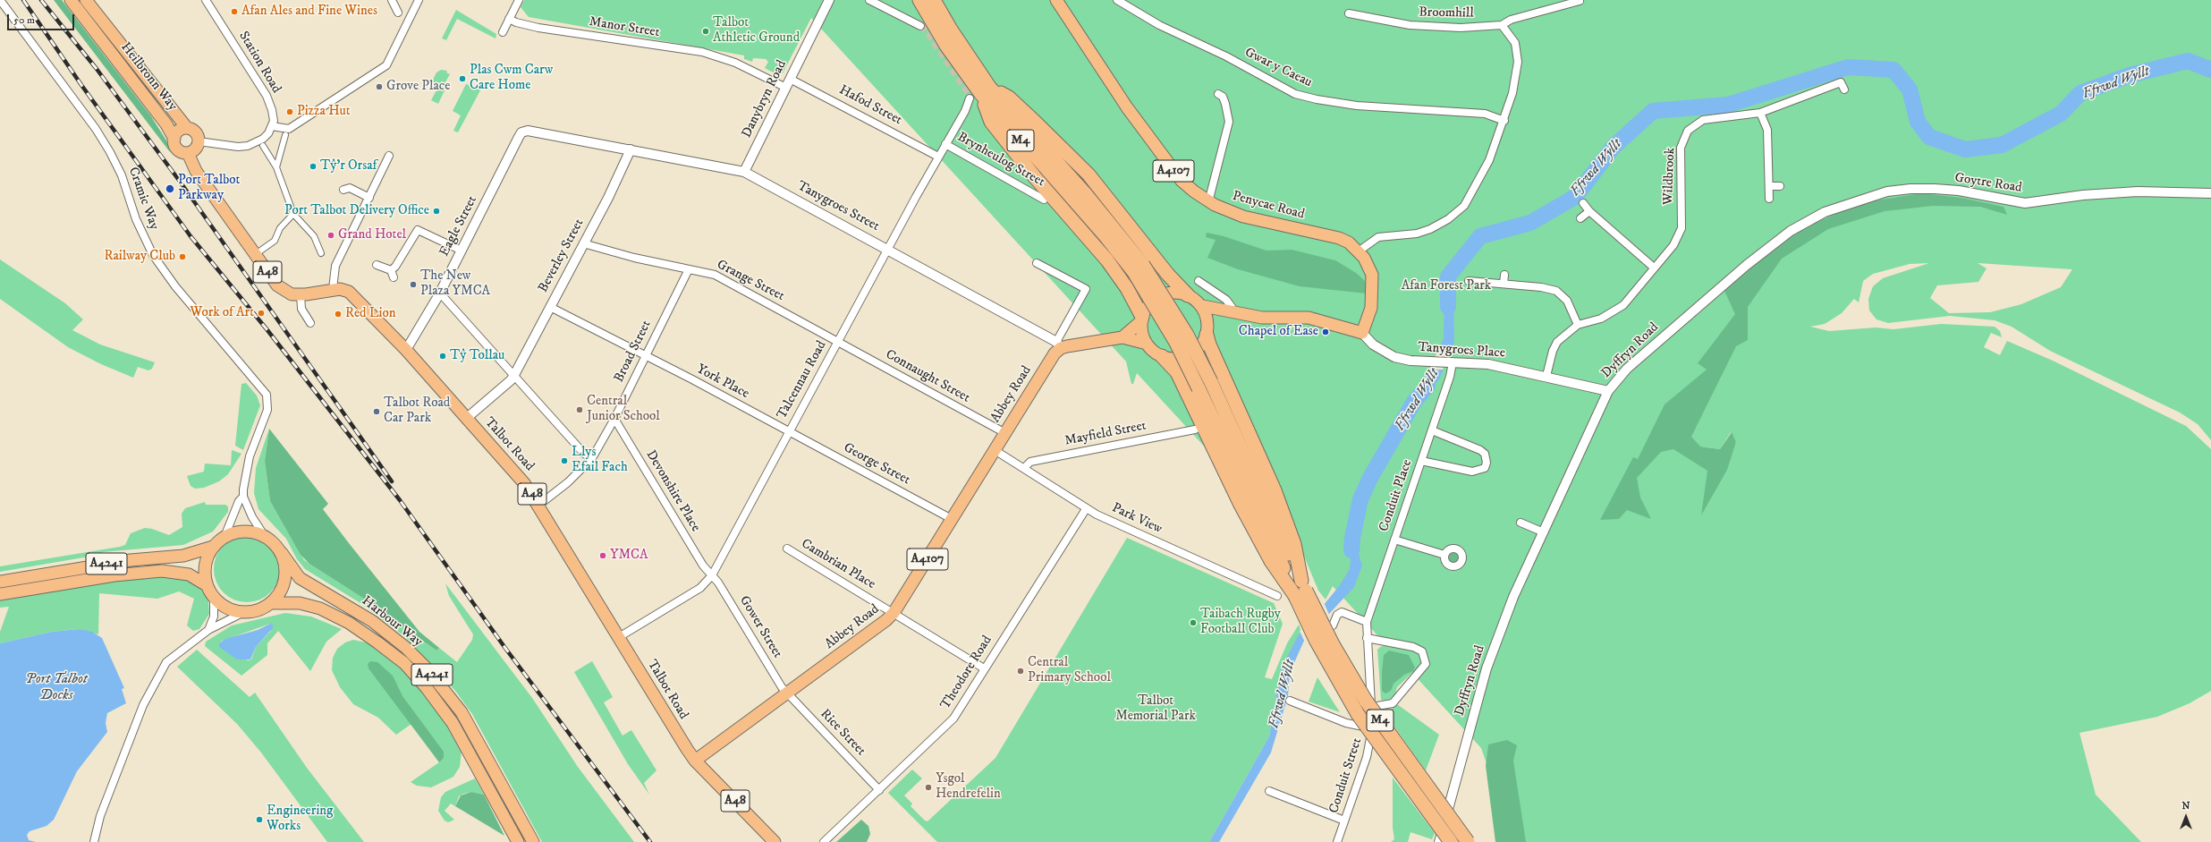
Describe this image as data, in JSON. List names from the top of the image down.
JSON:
{
  "streets": {
    "highway": ["M4"],
    "main road": [
      "Heilbronn Way",
      "A4107",
      "Penycae Road",
      "A48",
      "Abbey Road",
      "Talbot Road",
      "A4241",
      "Harbour Way"
    ],
    "street": [
      "Broomhill",
      "Manor Street",
      "Station Road",
      "Gwar y Caeau",
      "Danybryn Road",
      "Hafod Street",
      "Brynheulog Street",
      "Wildbrook",
      "Goytre Road",
      "Cramic Way",
      "Tanygroes Street",
      "Eagle Street",
      "Beverley Street",
      "Grange Street",
      "Tanygroes Place",
      "Dyffryn Road",
      "Broad Street",
      "Connaught Street",
      "Talcennau Road",
      "York Place",
      "Mayfield Street",
      "George Street",
      "Devonshire Place",
      "Conduit Place",
      "Park View",
      "Cambrian Place",
      "Gower Street",
      "Theodore Road",
      "Rice Street",
      "Conduit Street"
    ]
  },
  "crossings": [
    ["Manor Street", "Danybryn Road"],
    ["Heilbronn Way", "Talbot Road"],
    ["Danybryn Road", "Hafod Street"],
    ["Danybryn Road", "Tanygroes Street"],
    ["Hafod Street", "Talcennau Road"],
    ["M4", "Talcennau Road"],
    ["Brynheulog Street", "Talcennau Road"],
    ["A4107", "Penycae Road"],
    ["A4107", "Tanygroes Place"],
    ["Wildbrook", "Tanygroes Place"],
    ["Goytre Road", "Dyffryn Road"],
    ["Tanygroes Street", "Eagle Street"],
    ["Tanygroes Street", "Beverley Street"],
    ["Tanygroes Street", "Talcennau Road"],
    ["Tanygroes Street", "Abbey Road"],
    ["Eagle Street", "Talbot Road"],
    ["Beverley Street", "Grange Street"],
    ["Beverley Street", "York Place"],
    ["Beverley Street", "Talbot Road"],
    ["Grange Street", "Broad Street"],
    ["Grange Street", "Connaught Street"],
    ["Grange Street", "Talcennau Road"],
    ["Tanygroes Place", "Dyffryn Road"],
    ["Tanygroes Place", "Conduit Place"],
    ["Broad Street", "York Place"],
    ["Broad Street", "Talbot Road"],
    ["Broad Street", "Devonshire Place"],
    ["Connaught Street", "Talcennau Road"],
    ["Connaught Street", "Abbey Road"],
    ["Talcennau Road", "York Place"],
    ["Talcennau Road", "Talbot Road"],
    ["Talcennau Road", "George Street"],
    ["Talcennau Road", "Devonshire Place"],
    ["Talcennau Road", "Gower Street"],
    ["York Place", "George Street"],
    ["Abbey Road", "Talbot Road"],
    ["Abbey Road", "George Street"],
    ["Abbey Road", "Park View"],
    ["Abbey Road", "Cambrian Place"],
    ["Abbey Road", "Gower Street"],
    ["Abbey Road", "Rice Street"],
    ["Mayfield Street", "Park View"],
    ["Devonshire Place", "Gower Street"],
    ["Conduit Place", "Conduit Street"],
    ["Park View", "Theodore Road"],
    ["A4241", "Harbour Way"],
    ["Cambrian Place", "Theodore Road"],
    ["Gower Street", "Rice Street"],
    ["Theodore Road", "Rice Street"]
  ],
  "water": ["Ffrwd Wyllt", "Port Talbot Docks"],
  "parks": ["Afan Forest Park", "Talbot Memorial Park"],
  "places": [
    "Afan Ales and Fine Wines",
    "Talbot Athletic Ground",
    "Plas Cwm Carw Care Home",
    "Grove Place",
    "Pizza Hut",
    "Tŷ’r Orsaf",
    "Port Talbot Parkway",
    "Port Talbot Delivery Office",
    "Grand Hotel",
    "Railway Club",
    "The New Plaza YMCA",
    "Work of Art",
    "Red Lion",
    "Chapel of Ease",
    "Tŷ Tollau",
    "Central Junior School",
    "Talbot Road Car Park",
    "Llys Efail Fach",
    "YMCA",
    "Taibach Rugby Football Club",
    "Central Primary School",
    "Ysgol Hendrefelin",
    "Engineering Works"
  ],
  "scale_bar": "50 m",
  "north": "top"
}
